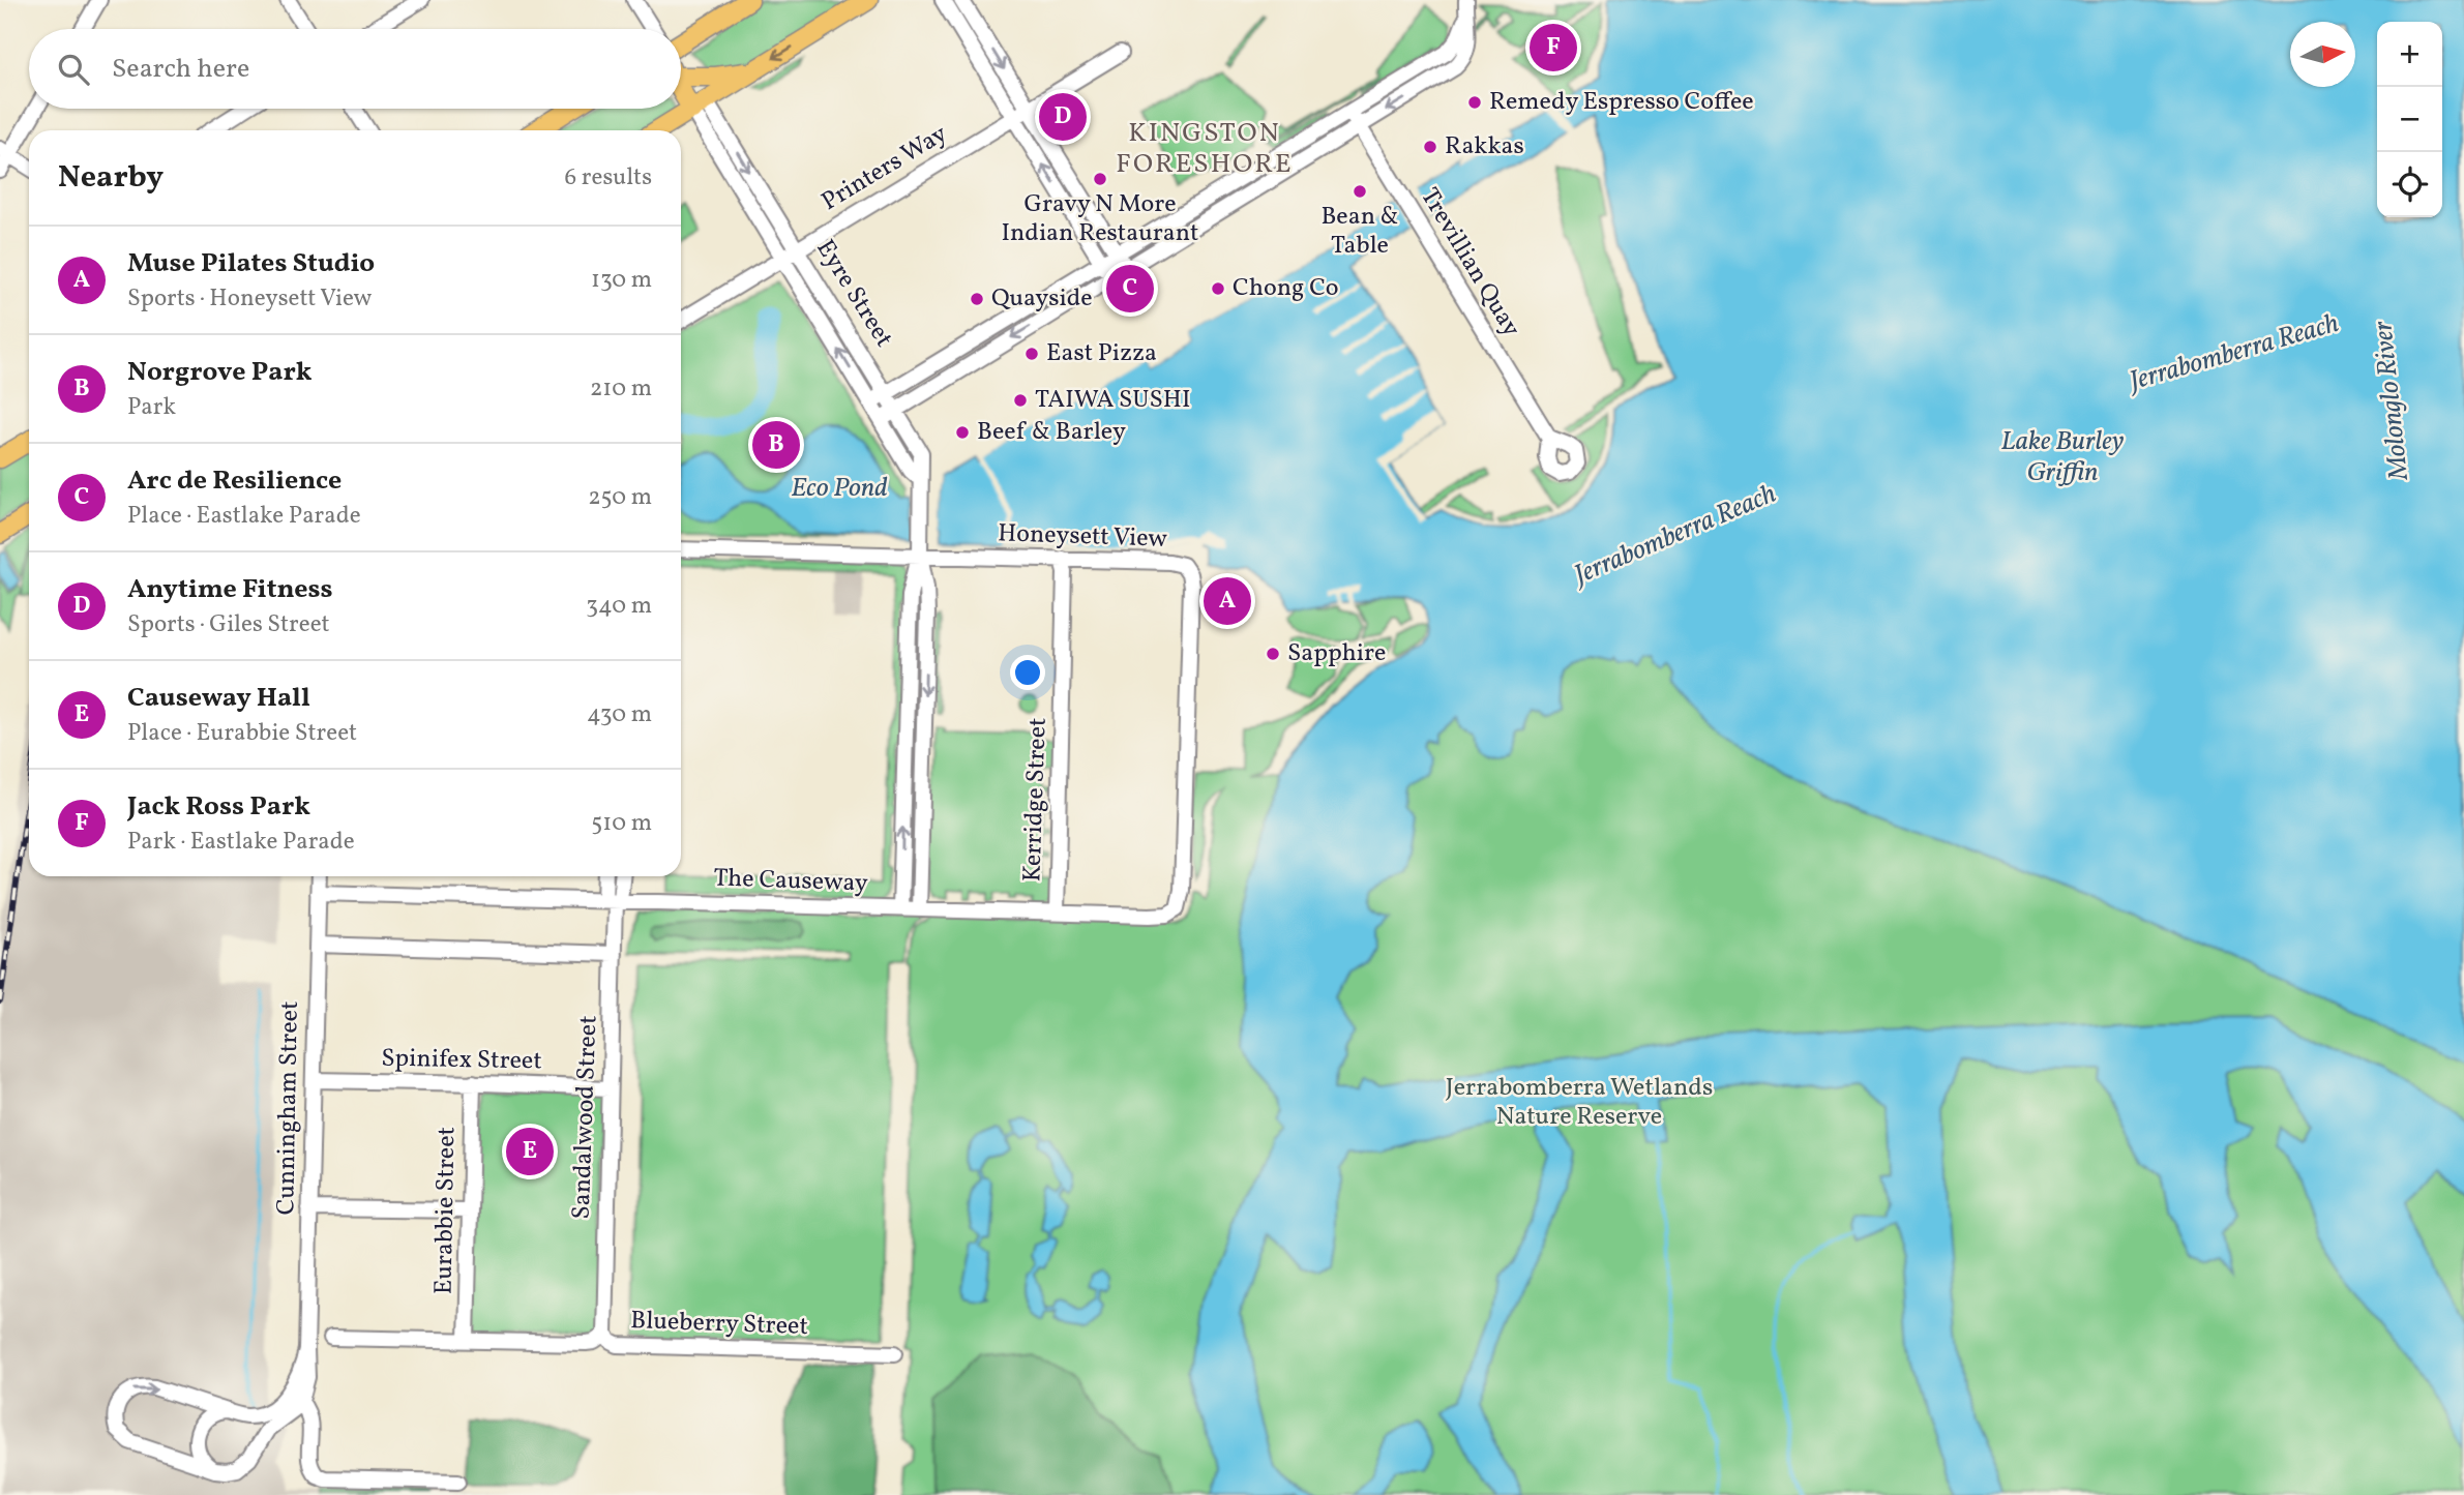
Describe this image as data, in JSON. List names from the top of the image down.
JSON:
{
  "streets": {
    "main road": ["Eyre Street"],
    "street": [
      "Printers Way",
      "Trevillian Quay",
      "Honeysett View",
      "Kerridge Street",
      "The Causeway",
      "Spinifex Street",
      "Cunningham Street",
      "Sandalwood Street",
      "Eurabbie Street",
      "Blueberry Street"
    ]
  },
  "crossings": [
    ["Printers Way", "Eyre Street"],
    ["Eyre Street", "Honeysett View"],
    ["Eyre Street", "The Causeway"],
    ["Honeysett View", "Kerridge Street"],
    ["Honeysett View", "The Causeway"],
    ["Kerridge Street", "The Causeway"],
    ["The Causeway", "Cunningham Street"],
    ["The Causeway", "Sandalwood Street"],
    ["Spinifex Street", "Cunningham Street"],
    ["Spinifex Street", "Sandalwood Street"],
    ["Spinifex Street", "Eurabbie Street"],
    ["Sandalwood Street", "Blueberry Street"],
    ["Eurabbie Street", "Blueberry Street"]
  ],
  "districts": ["KINGSTON FORESHORE"],
  "water": [
    "Jerrabomberra Reach",
    "Molonglo River",
    "Lake Burley Griffin",
    "Eco Pond"
  ],
  "parks": ["Jerrabomberra Wetlands Nature Reserve"],
  "places": [
    "Remedy Espresso Coffee",
    "Rakkas",
    "Gravy N More Indian Restaurant",
    "Bean & Table",
    "Chong Co",
    "Quayside",
    "East Pizza",
    "TAIWA SUSHI",
    "Beef & Barley",
    "Sapphire"
  ],
  "north": "right",
  "page": {
    "pins": [
      "F",
      "D",
      "C",
      "B",
      "A",
      "E"
    ],
    "map_buttons": ["+", "−"],
    "search": "Search here",
    "heading": ["Nearby", "6 results"],
    "list": [
      {
        "mark": "A",
        "name": "Muse Pilates Studio",
        "note": "Sports · Honeysett View",
        "value": "130 m"
      },
      {
        "mark": "B",
        "name": "Norgrove Park",
        "note": "Park",
        "value": "210 m"
      },
      {
        "mark": "C",
        "name": "Arc de Resilience",
        "note": "Place · Eastlake Parade",
        "value": "250 m"
      },
      {
        "mark": "D",
        "name": "Anytime Fitness",
        "note": "Sports · Giles Street",
        "value": "340 m"
      },
      {
        "mark": "E",
        "name": "Causeway Hall",
        "note": "Place · Eurabbie Street",
        "value": "430 m"
      },
      {
        "mark": "F",
        "name": "Jack Ross Park",
        "note": "Park · Eastlake Parade",
        "value": "510 m"
      }
    ]
  }
}
